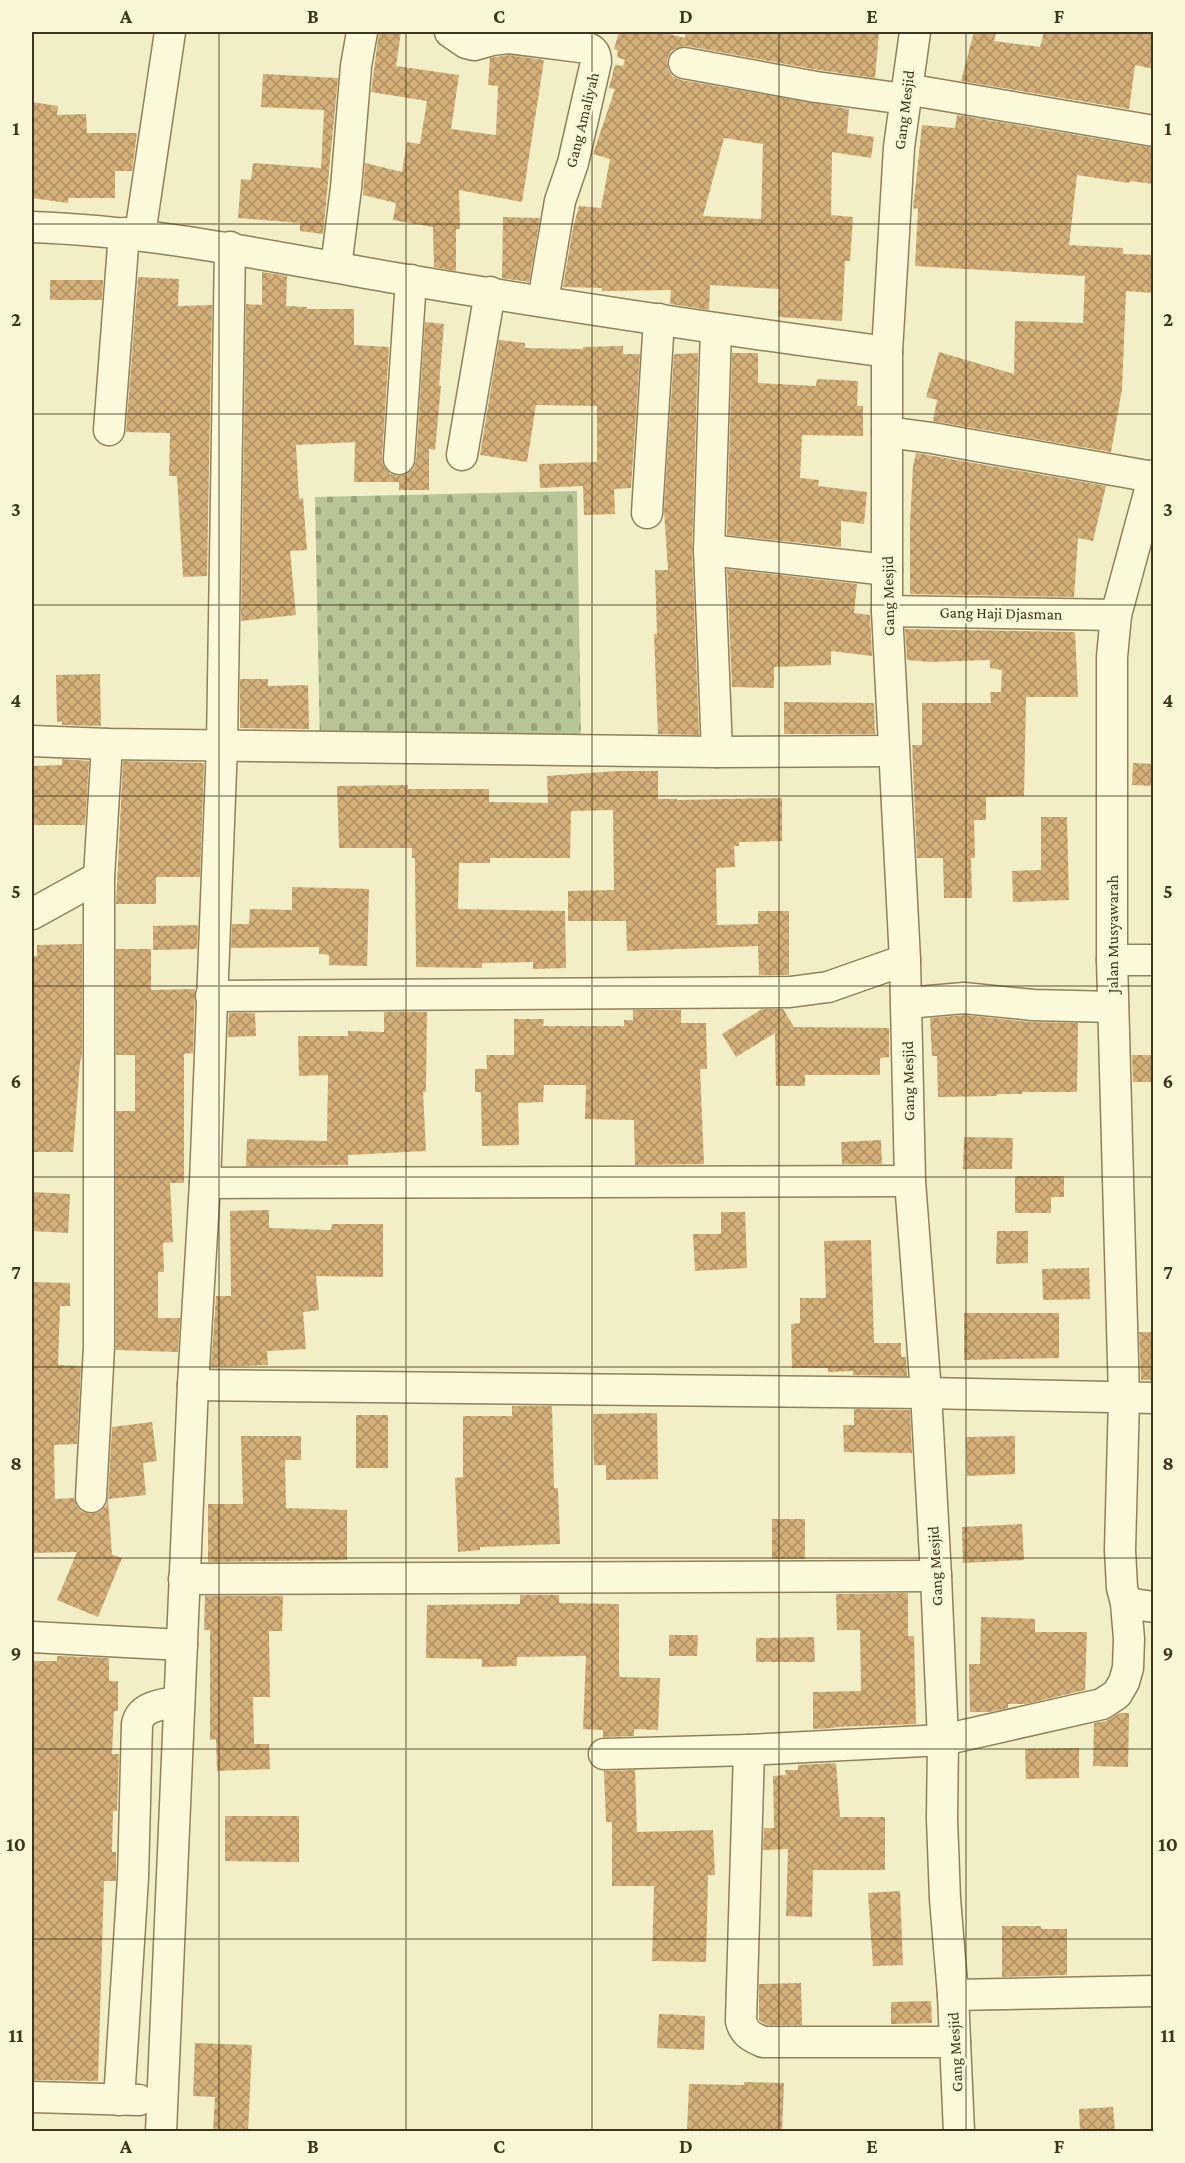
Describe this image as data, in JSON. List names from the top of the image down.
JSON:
{
  "streets": {
    "street": [
      "Gang Mesjid",
      "Gang Amaliyah",
      "Gang Haji Djasman",
      "Jalan Musyawarah"
    ]
  },
  "crossings": [
    ["Gang Mesjid", "Gang Haji Djasman"],
    ["Gang Mesjid", "Jalan Musyawarah"],
    ["Gang Haji Djasman", "Jalan Musyawarah"]
  ],
  "grid": {
    "columns": [
      "A",
      "B",
      "C",
      "D",
      "E",
      "F"
    ],
    "rows": [
      "1",
      "2",
      "3",
      "4",
      "5",
      "6",
      "7",
      "8",
      "9",
      "10",
      "11"
    ]
  }
}
